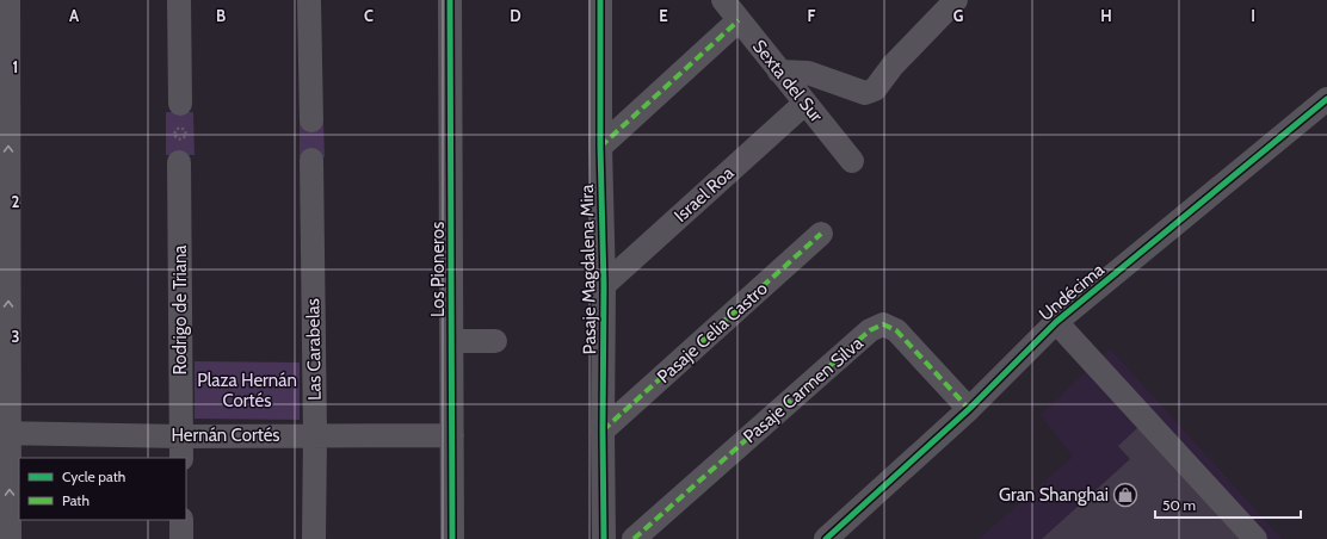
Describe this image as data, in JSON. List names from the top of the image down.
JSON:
{
  "streets": {
    "street": [
      "Sexta del Sur",
      "Israel Roa",
      "Los Pioneros",
      "Pasaje Magdalena Mira",
      "Undécima",
      "Rodrigo de Triana",
      "Pasaje Celia Castro",
      "Las Carabelas",
      "Pasaje Carmen Silva",
      "Hernán Cortés"
    ]
  },
  "crossings": [
    ["Sexta del Sur", "Israel Roa"],
    ["Israel Roa", "Pasaje Magdalena Mira"],
    ["Los Pioneros", "Hernán Cortés"],
    ["Pasaje Magdalena Mira", "Pasaje Celia Castro"],
    ["Undécima", "Pasaje Carmen Silva"],
    ["Rodrigo de Triana", "Hernán Cortés"],
    ["Las Carabelas", "Hernán Cortés"]
  ],
  "parks": ["Plaza Hernán Cortés"],
  "places": {
    "shop": ["Gran Shanghai"]
  },
  "legend": ["Cycle path", "Path"],
  "scale_bar": "50 m",
  "grid": {
    "columns": [
      "A",
      "B",
      "C",
      "D",
      "E",
      "F",
      "G",
      "H",
      "I"
    ],
    "rows": ["1", "2", "3"]
  }
}
